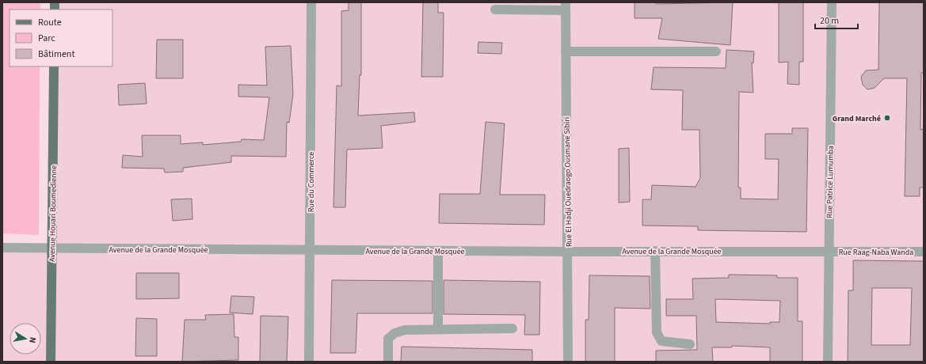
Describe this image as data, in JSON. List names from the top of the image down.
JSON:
{
  "streets": {
    "main road": ["Avenue Houari Boumedienne"],
    "street": [
      "Rue du Commerce",
      "Rue El Hadji Ouedraogo Ousmane Sibiri",
      "Rue Patrice Lumumba",
      "Avenue de la Grande Mosquée",
      "Rue Raag-Naba Wanda"
    ]
  },
  "crossings": [
    ["Rue du Commerce", "Avenue de la Grande Mosquée"],
    ["Rue El Hadji Ouedraogo Ousmane Sibiri", "Avenue de la Grande Mosquée"],
    ["Rue Patrice Lumumba", "Avenue de la Grande Mosquée"],
    ["Rue Patrice Lumumba", "Rue Raag-Naba Wanda"],
    ["Avenue Houari Boumedienne", "Avenue de la Grande Mosquée"],
    ["Avenue de la Grande Mosquée", "Rue Raag-Naba Wanda"]
  ],
  "places": ["Grand Marché"],
  "legend": ["Route", "Parc", "Bâtiment"],
  "scale_bar": "20 m",
  "north": "right"
}
